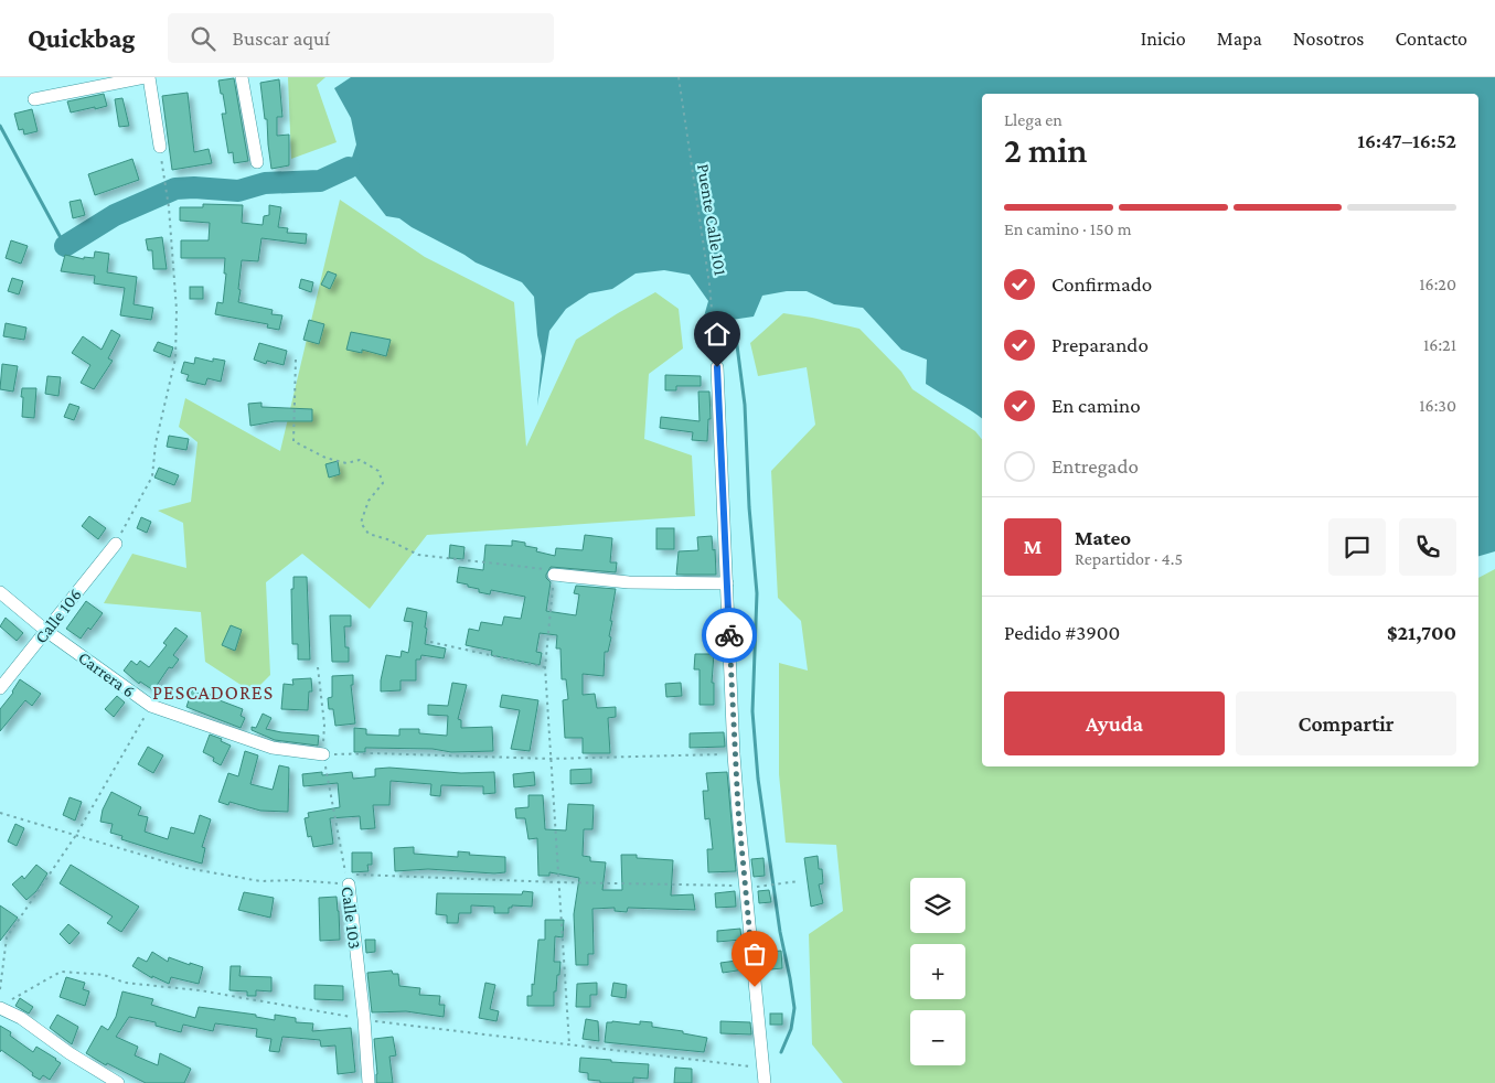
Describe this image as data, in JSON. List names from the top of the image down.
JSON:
{
  "streets": {
    "street": ["Calle 106", "Carrera 6", "Calle 103"],
    "path": ["Puente Calle 101"]
  },
  "crossings": [
    ["Calle 106", "Carrera 6"],
    ["Carrera 6", "Calle 103"]
  ],
  "districts": ["PESCADORES"],
  "page": {
    "header": "Quickbag",
    "search": "Buscar aquí",
    "nav": [
      "Inicio",
      "Mapa",
      "Nosotros",
      "Contacto"
    ],
    "heading": ["2 min", "Llega en", "16:47–16:52"],
    "panel": [
      "Mateo",
      "Repartidor · 4.5",
      "Pedido #3900",
      "$21,700"
    ],
    "bar": "En camino · 150 m",
    "list": [
      ["Confirmado", "16:20"],
      ["Preparando", "16:21"],
      ["En camino", "16:30"],
      "Entregado"
    ],
    "round": "M",
    "buttons": ["Ayuda", "Compartir"],
    "map_buttons": ["+", "−"]
  }
}
